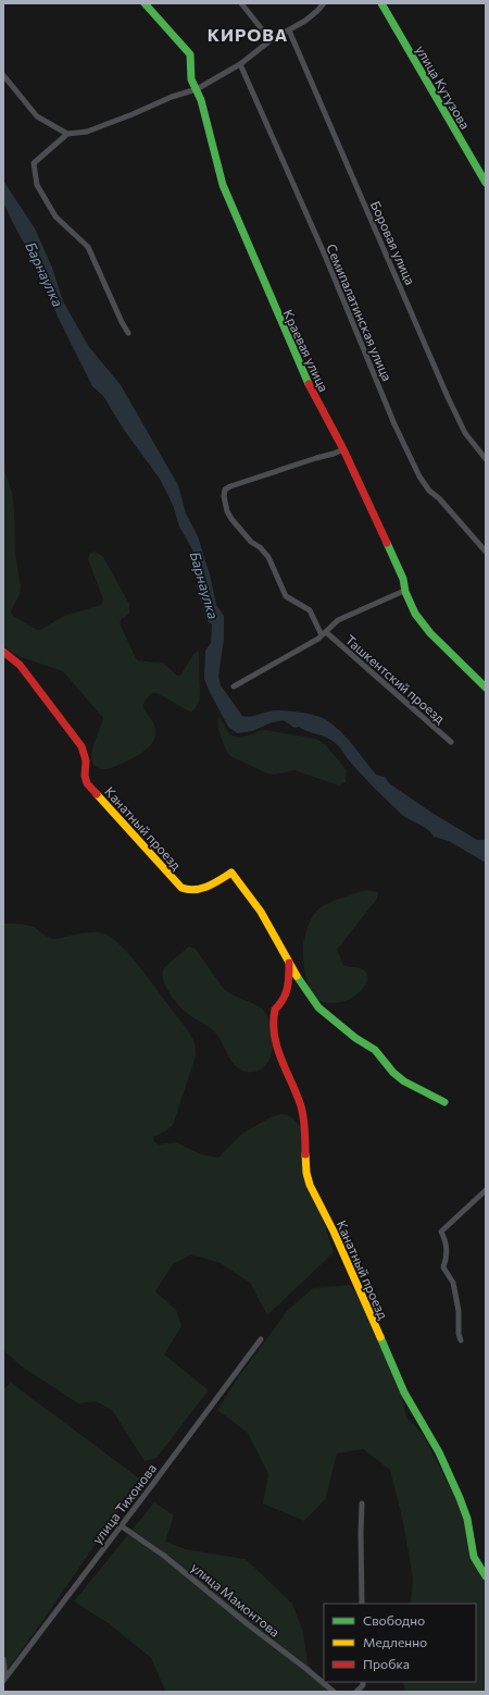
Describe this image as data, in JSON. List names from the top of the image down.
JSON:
{
  "streets": {
    "street": [
      "улица Кутузова",
      "Боровая улица",
      "Семипалатинская улица",
      "Краевая улица",
      "Ташкентский проезд",
      "Канатный проезд",
      "улица Тихонова",
      "улица Мамонтова"
    ]
  },
  "crossings": [
    ["Краевая улица", "Ташкентский проезд"],
    ["улица Тихонова", "улица Мамонтова"]
  ],
  "districts": ["КИРОВА"],
  "water": ["Барнаулка"],
  "legend": ["Свободно", "Медленно", "Пробка"]
}
